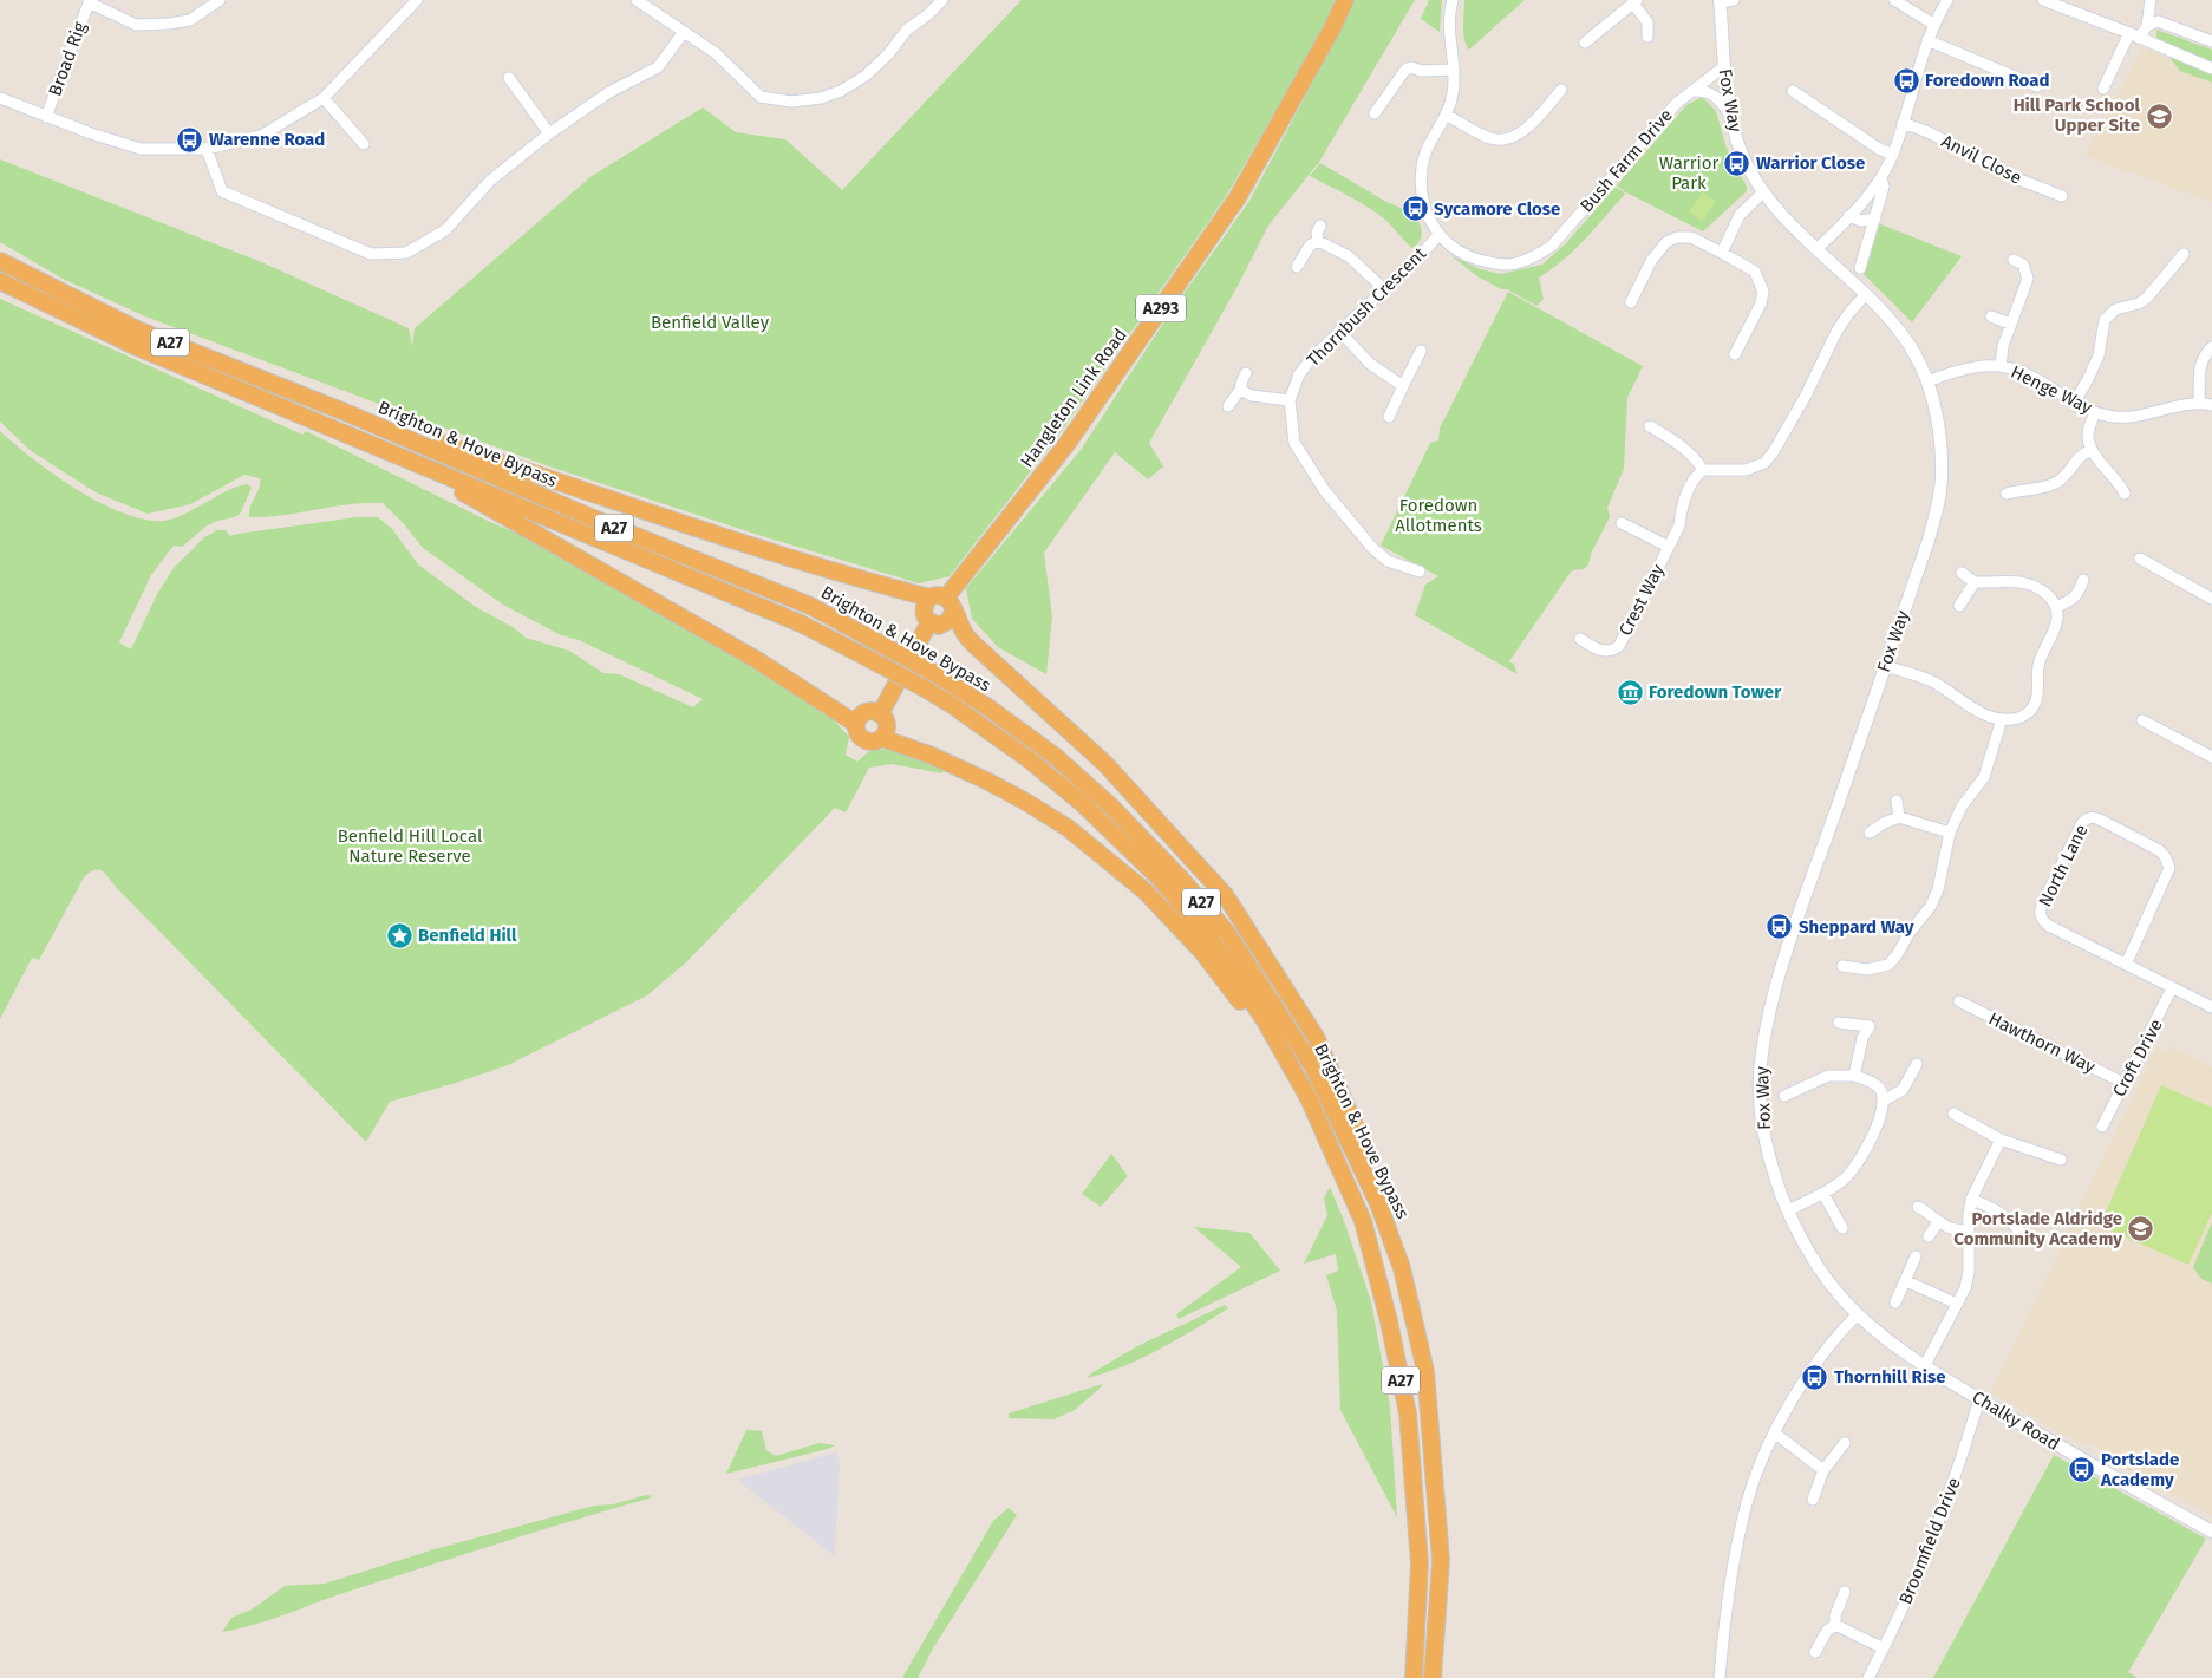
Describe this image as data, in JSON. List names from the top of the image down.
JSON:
{
  "streets": {
    "highway": [
      "A293",
      "A27",
      "Hangleton Link Road",
      "Brighton & Hove Bypass"
    ],
    "street": [
      "Broad Rig",
      "Fox Way",
      "Anvil Close",
      "Bush Farm Drive",
      "Thornbush Crescent",
      "Henge Way",
      "Crest Way",
      "North Lane",
      "Hawthorn Way",
      "Croft Drive",
      "Chalky Road",
      "Broomfield Drive"
    ]
  },
  "crossings": [
    ["Fox Way", "Bush Farm Drive"],
    ["Fox Way", "Henge Way"],
    ["Fox Way", "Chalky Road"],
    ["Bush Farm Drive", "Thornbush Crescent"],
    ["A27", "Hangleton Link Road"],
    ["A27", "Brighton & Hove Bypass"],
    ["North Lane", "Croft Drive"],
    ["Hawthorn Way", "Croft Drive"],
    ["Chalky Road", "Broomfield Drive"]
  ],
  "parks": [
    "Warrior Park",
    "Benfield Valley",
    "Foredown Allotments",
    "Benfield Hill Local Nature Reserve"
  ],
  "places": {
    "bus stop": [
      "Foredown Road",
      "Warenne Road",
      "Warrior Close",
      "Sycamore Close",
      "Sheppard Way",
      "Thornhill Rise",
      "Portslade Academy"
    ],
    "school or university": ["Hill Park School Upper Site", "Portslade Aldridge Community Academy"],
    "museum": ["Foredown Tower"],
    "place": ["Benfield Hill"]
  }
}
